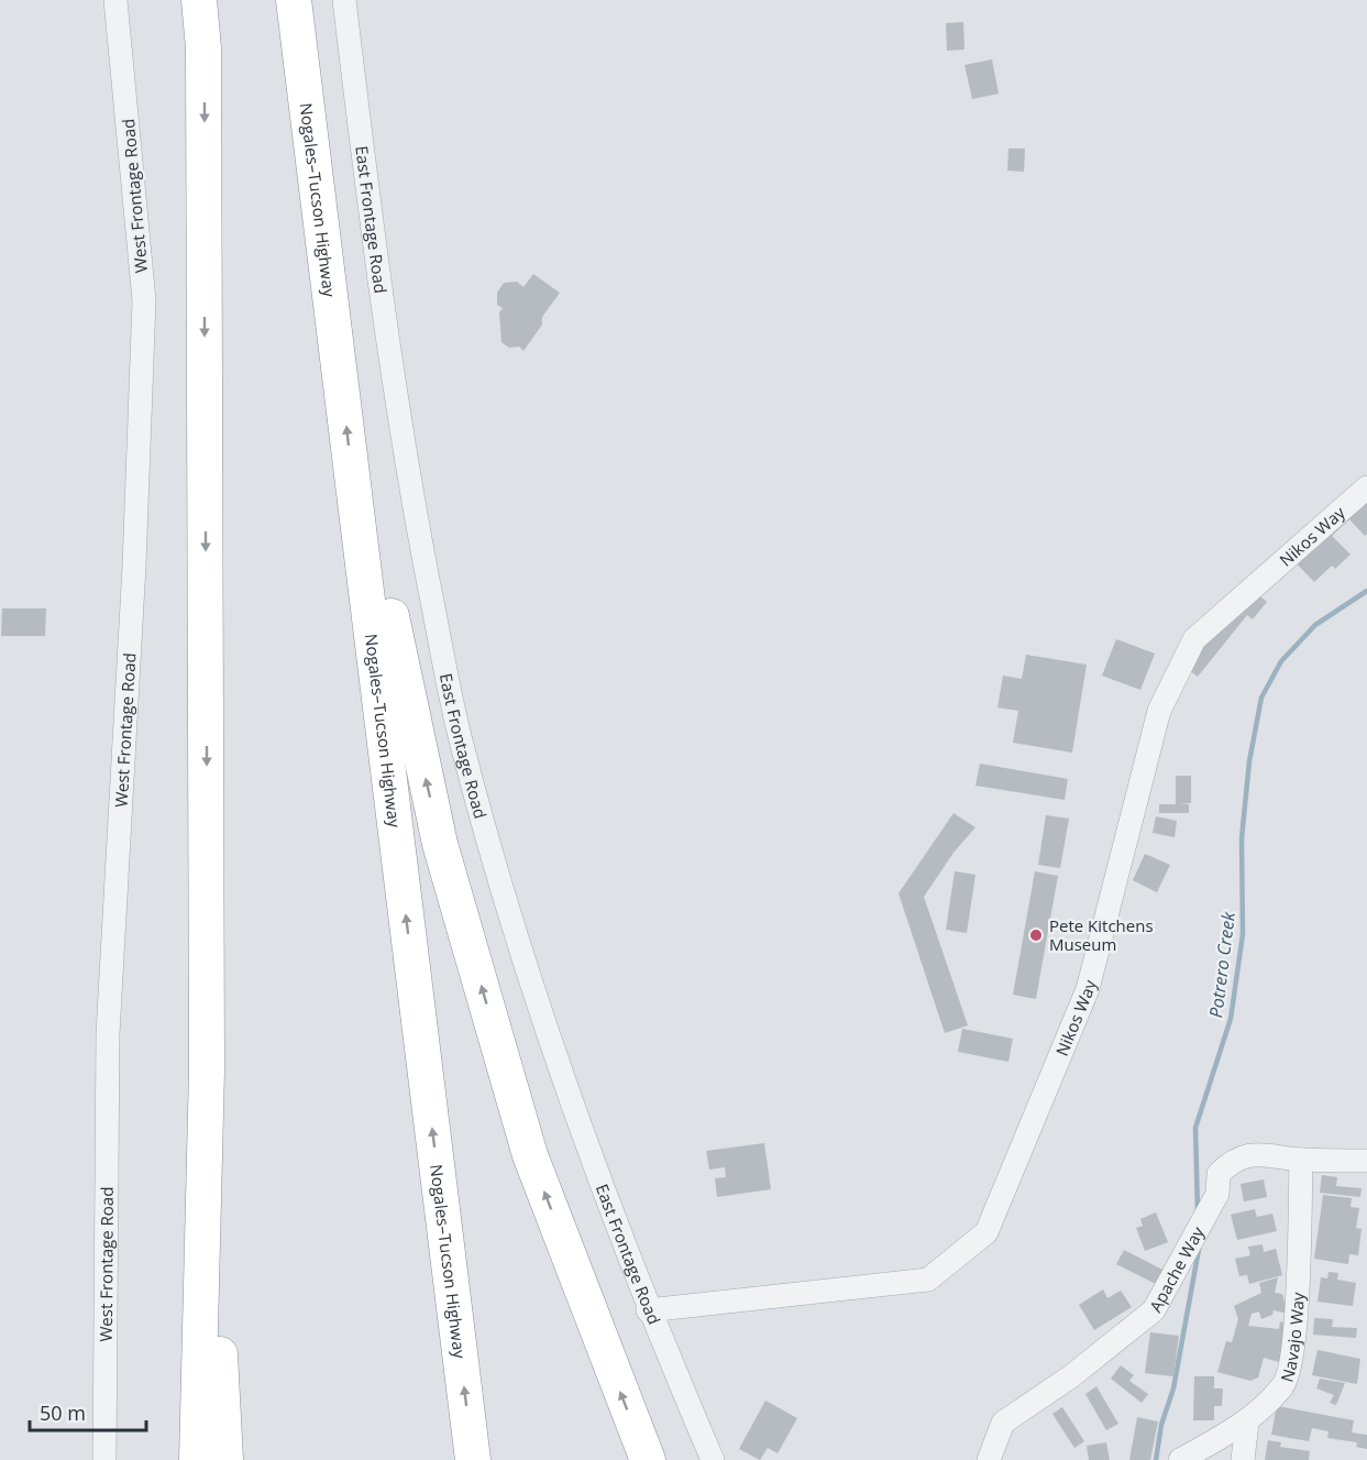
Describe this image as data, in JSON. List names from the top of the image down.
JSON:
{
  "streets": {
    "highway": ["Nogales–Tucson Highway"],
    "street": [
      "West Frontage Road",
      "East Frontage Road",
      "Nikos Way",
      "Apache Way",
      "Navajo Way"
    ]
  },
  "crossings": [
    ["East Frontage Road", "Nikos Way"],
    ["Apache Way", "Navajo Way"]
  ],
  "water": ["Potrero Creek"],
  "places": ["Pete Kitchens Museum"],
  "scale_bar": "50 m"
}
